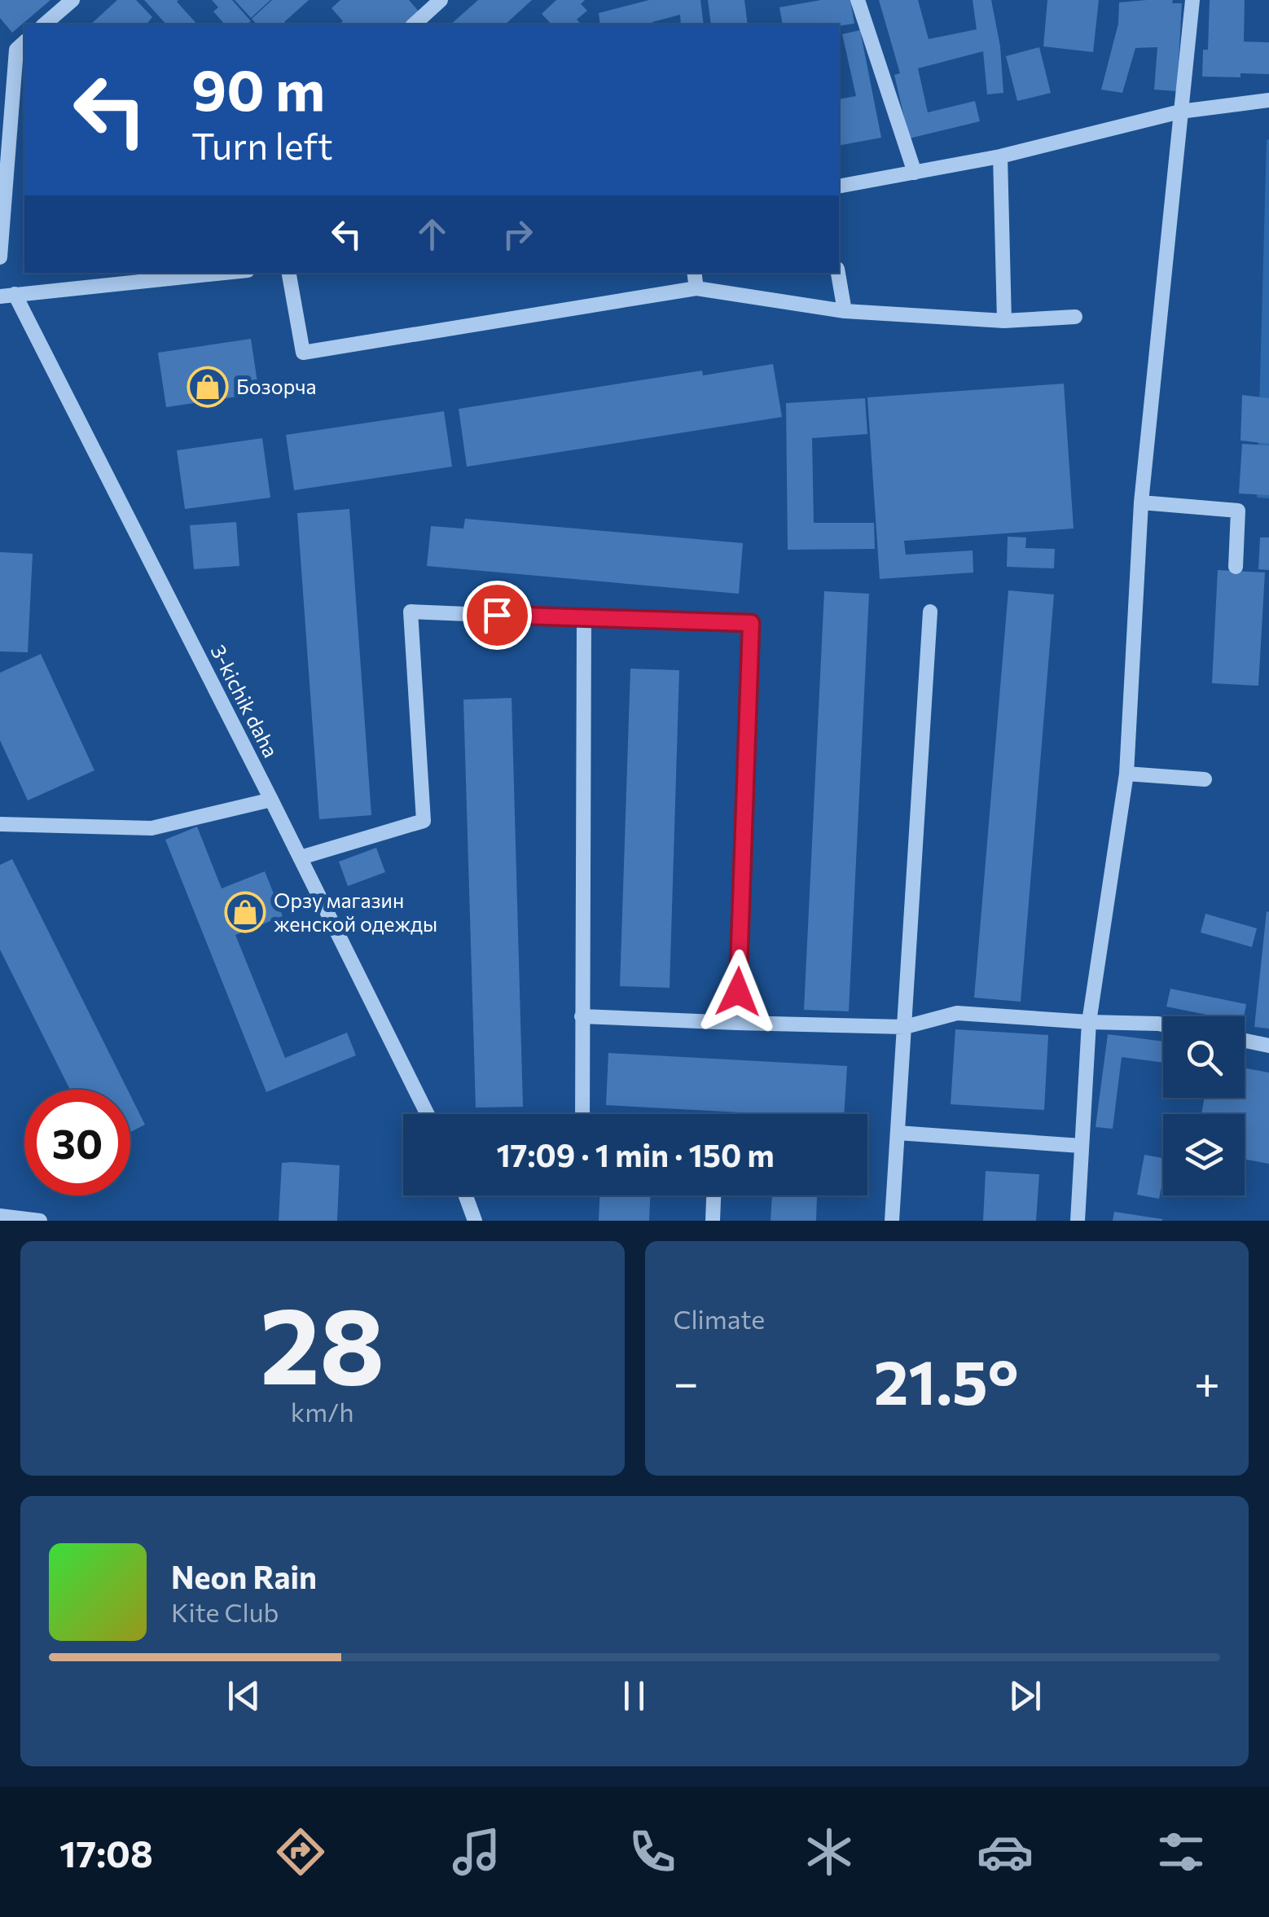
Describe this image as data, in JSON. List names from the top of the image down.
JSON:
{
  "streets": {
    "street": ["3-kichik daha"]
  },
  "places": {
    "shop": ["Бозорча", "Орзу магазин женской одежды"]
  },
  "page": {
    "turn": ["90 m", "Turn left"],
    "limit": "30",
    "trip": "17:09 · 1 min · 150 m",
    "tile": [
      ["28", "km/h"],
      "Climate"
    ],
    "heat": ["−", "21.5°", "+"],
    "song": ["Neon Rain", "Kite Club"],
    "tabs": "17:08"
  }
}
